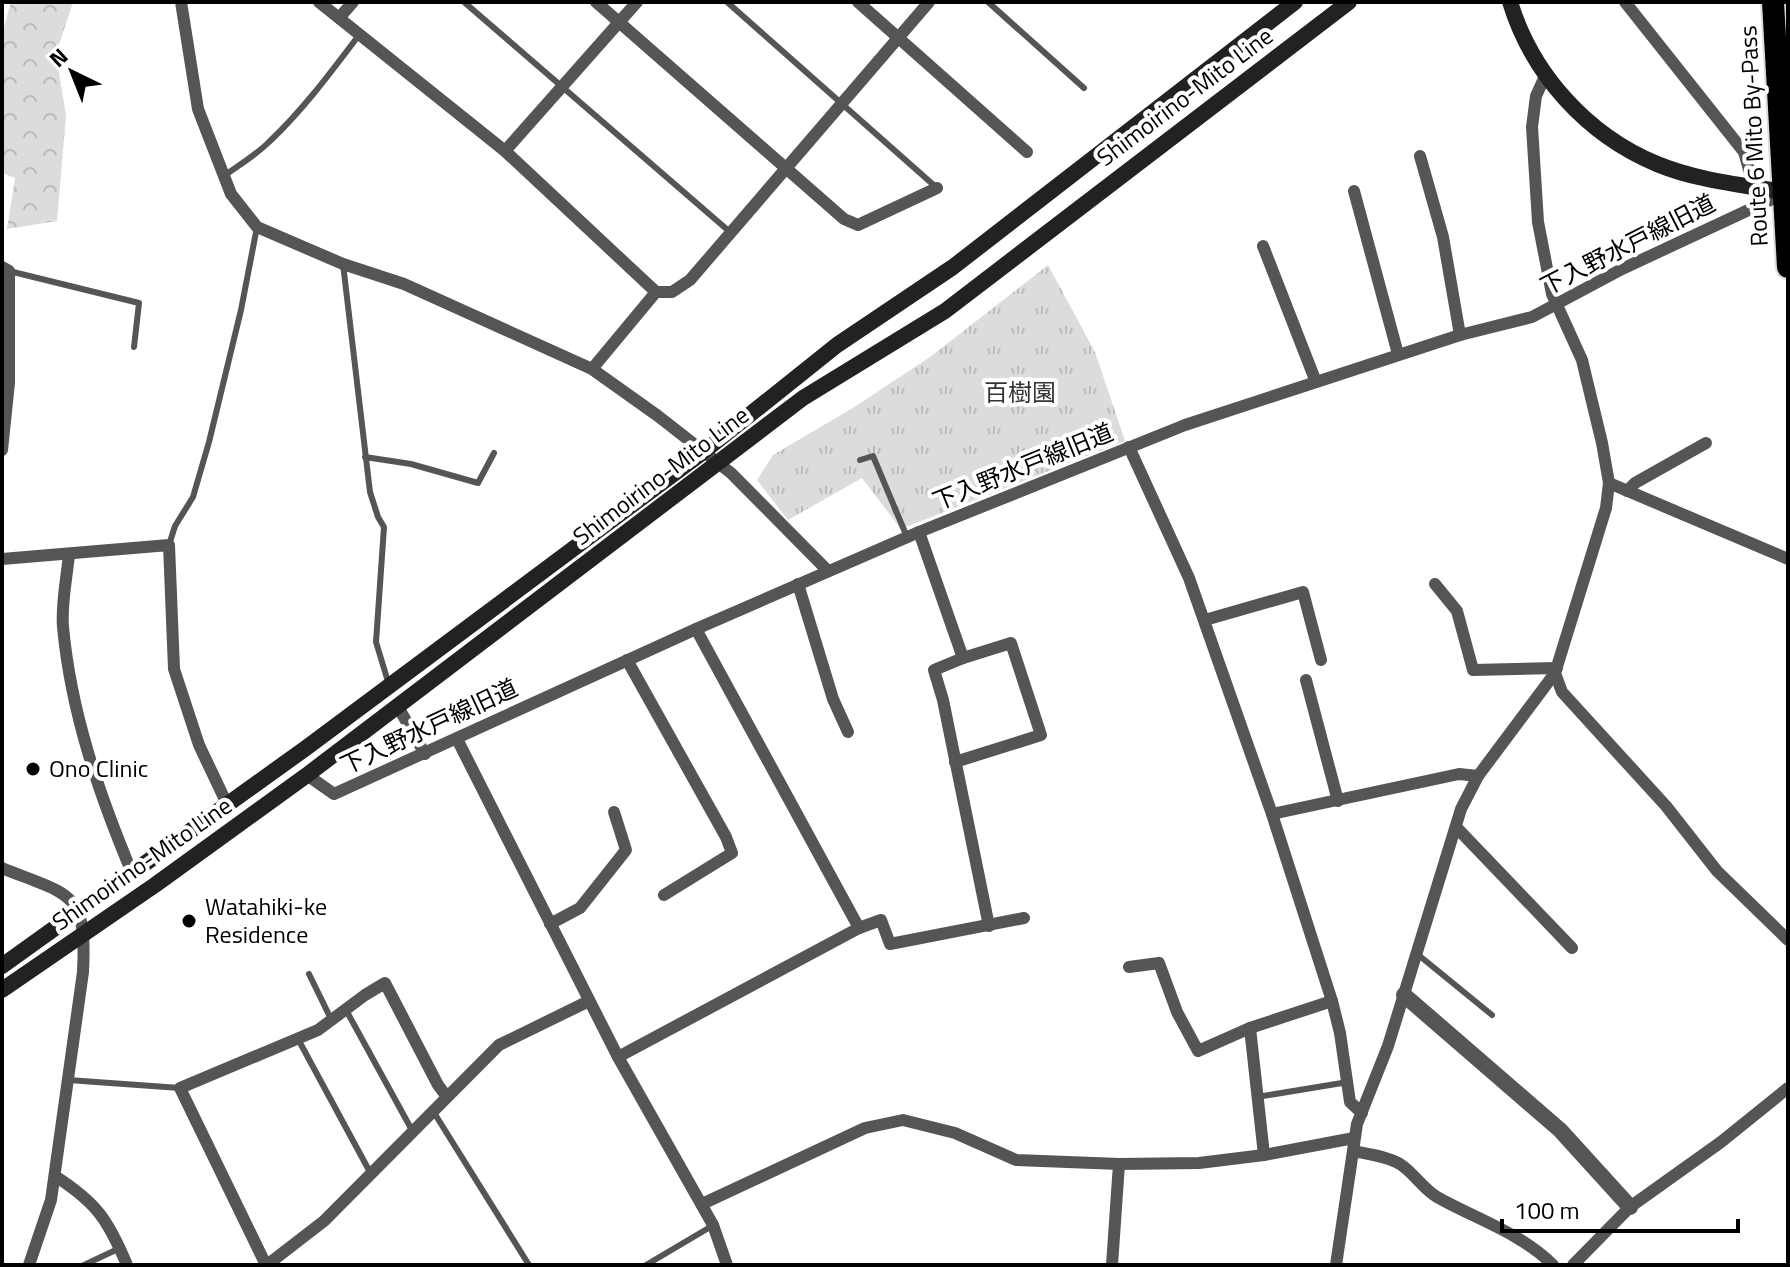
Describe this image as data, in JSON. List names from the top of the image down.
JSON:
{
  "streets": {
    "highway": ["Route 6 Mito By-Pass"],
    "main road": ["Shimoirino-Mito Line"],
    "street": ["下入野水戸線旧道"]
  },
  "crossings": [
    ["Shimoirino-Mito Line", "下入野水戸線旧道"],
    ["Route 6 Mito By-Pass", "下入野水戸線旧道"]
  ],
  "parks": ["百樹園"],
  "places": ["Ono Clinic", "Watahiki-ke Residence"],
  "scale_bar": "100 m",
  "north": "top left"
}
